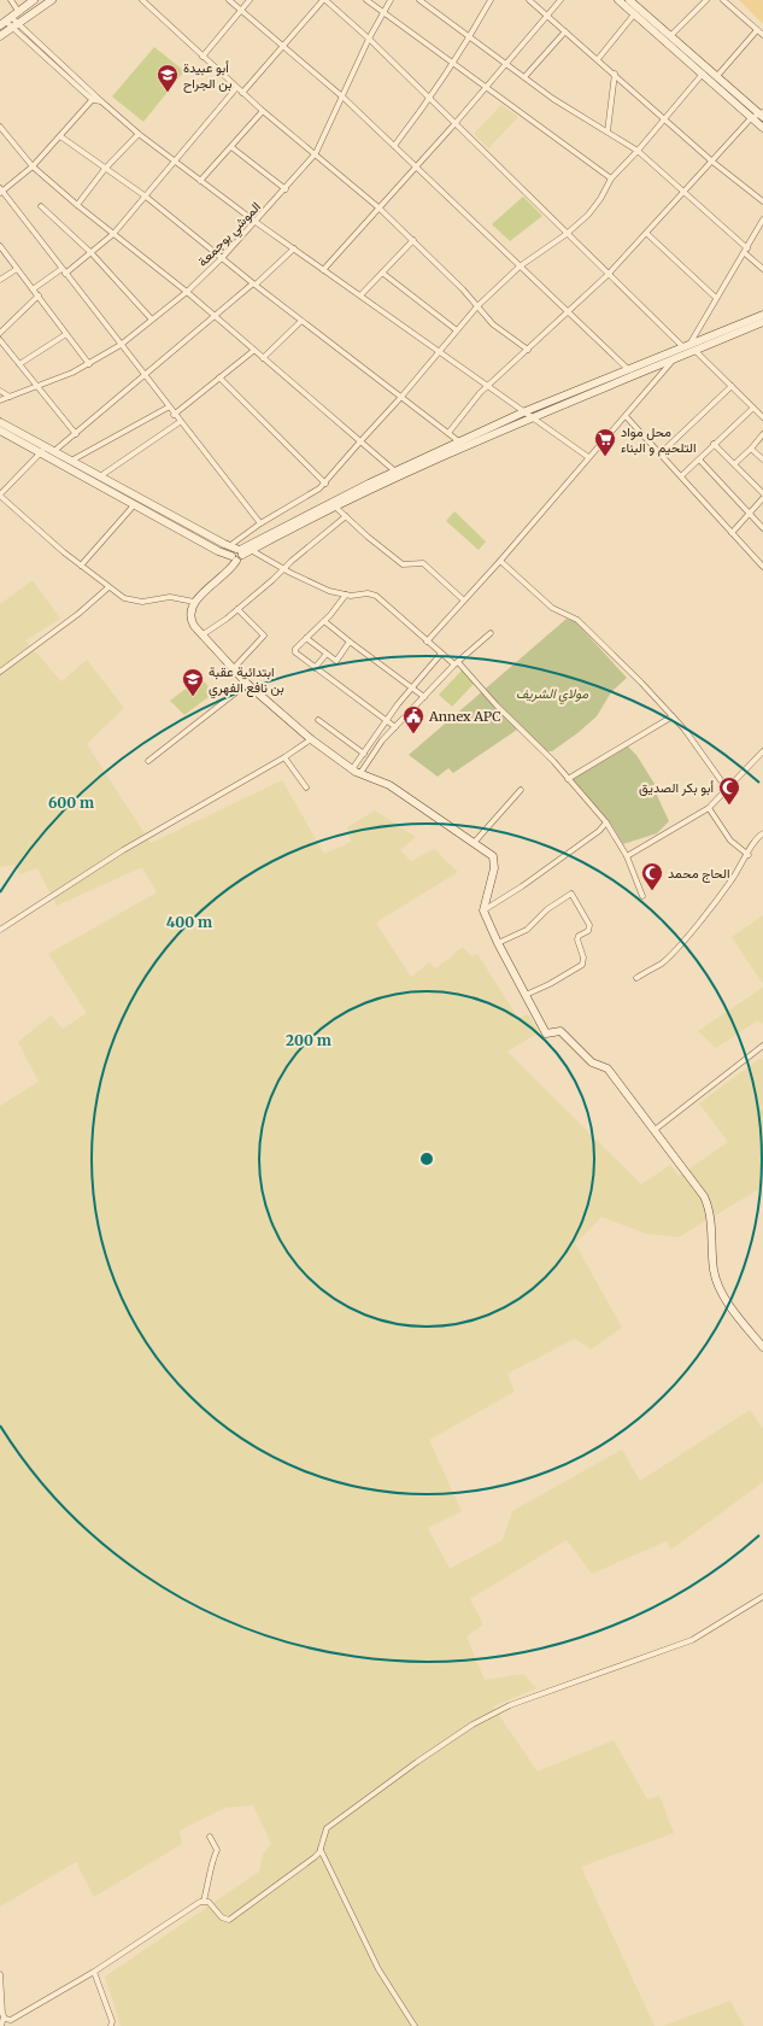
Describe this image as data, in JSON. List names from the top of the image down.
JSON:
{
  "streets": {
    "street": ["الموشي بوجمعة"]
  },
  "parks": ["مولاي الشريف"],
  "places": {
    "school or university": ["أبو عبيدة بن الجراح", "ابتدائية عقبة بن نافع الفهري"],
    "supermarket": ["محل مواد التلحيم و البناء"],
    "public building": ["Annex APC"],
    "mosque": ["أبو بكر الصديق", "الحاج محمد"]
  },
  "rings": ["600 m", "400 m", "200 m"]
}
